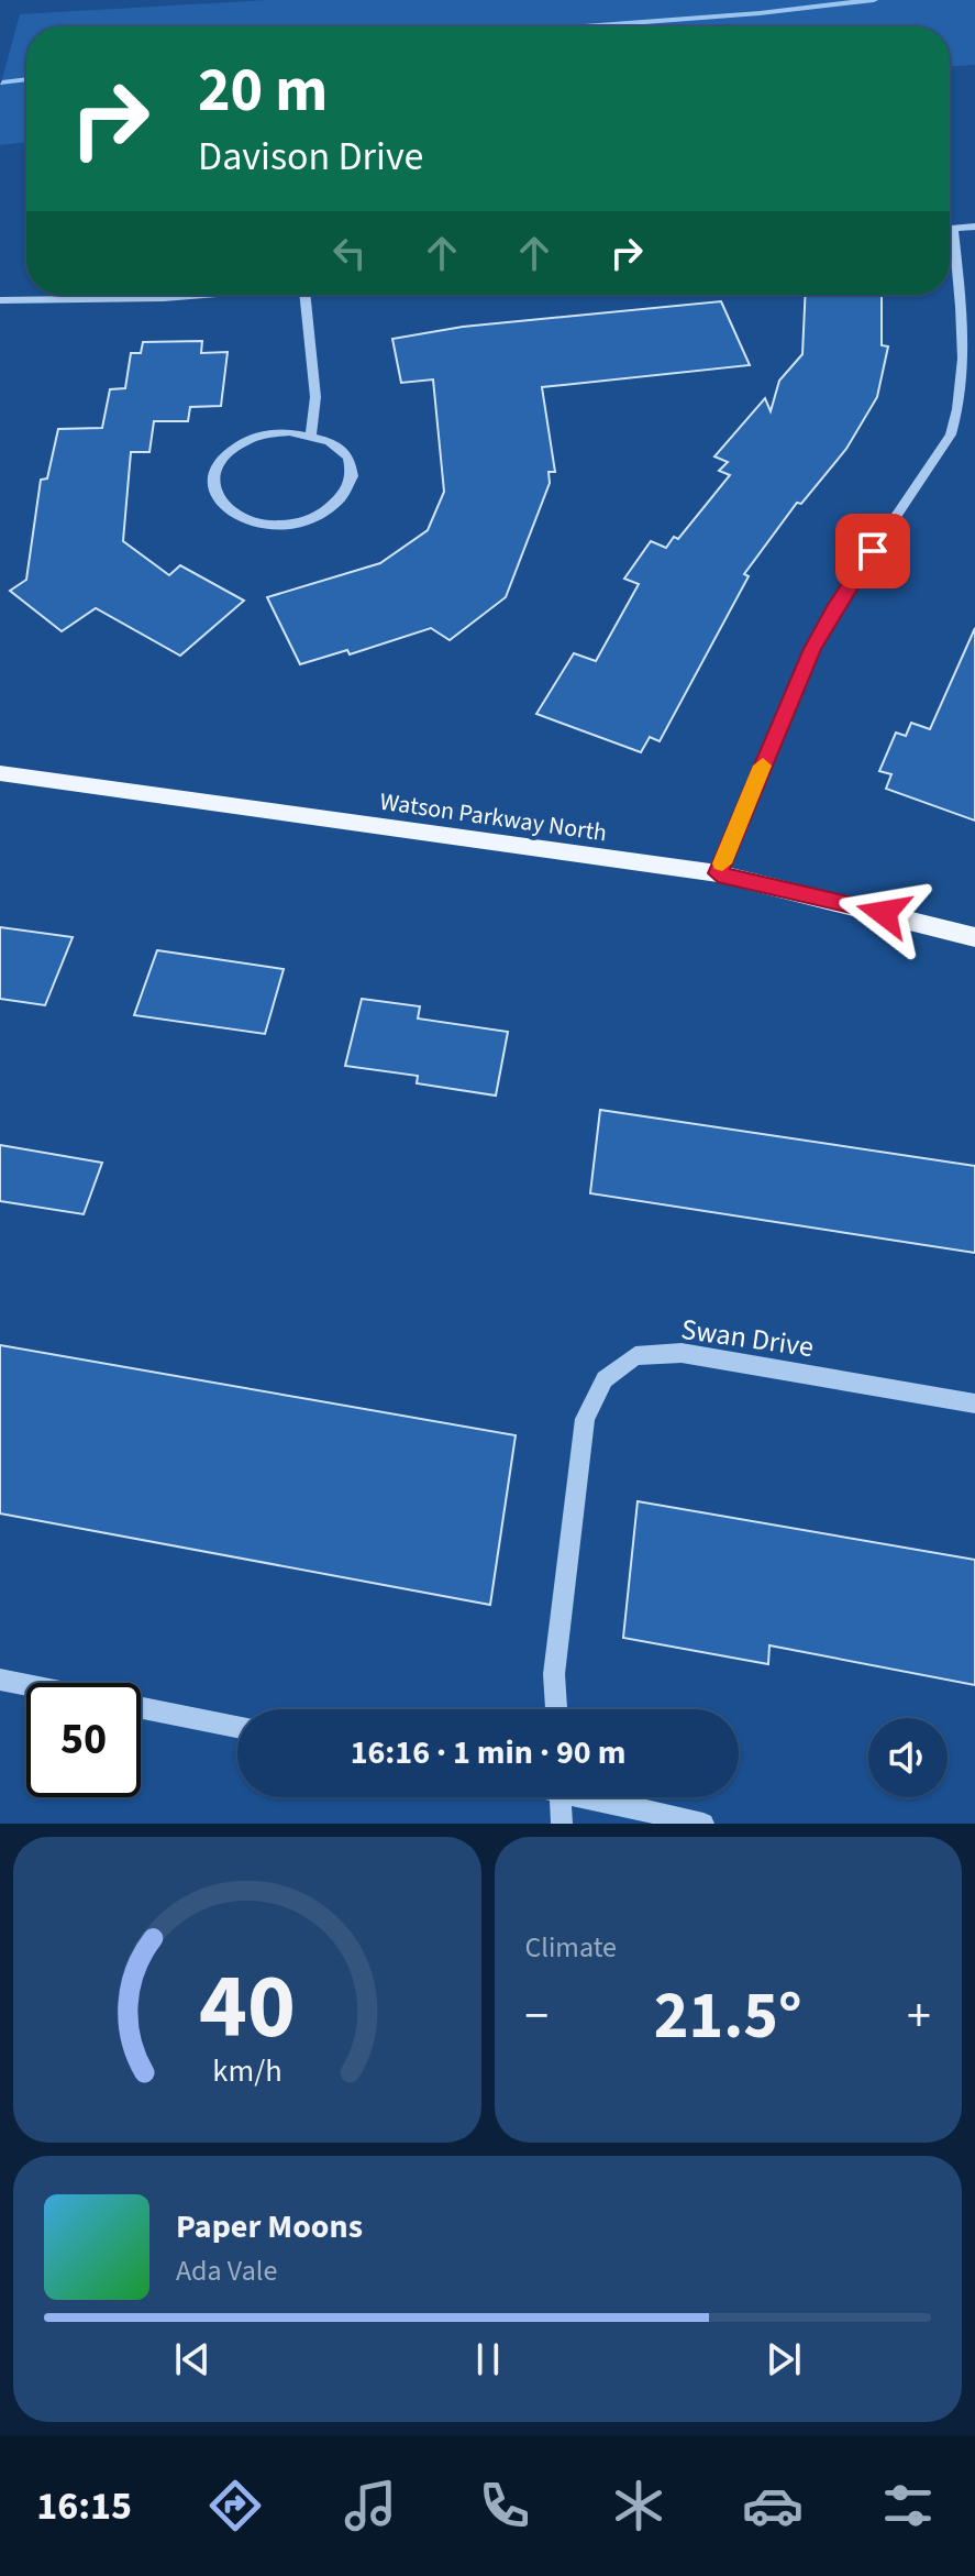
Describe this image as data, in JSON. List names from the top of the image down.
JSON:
{
  "streets": {
    "main road": ["Watson Parkway North"],
    "street": ["Swan Drive"]
  },
  "page": {
    "turn": ["20 m", "Davison Drive"],
    "limit": "50",
    "trip": "16:16 · 1 min · 90 m",
    "tile": "Climate",
    "heat": ["−", "21.5°", "+"],
    "song": ["Paper Moons", "Ada Vale"],
    "tabs": "16:15",
    "gauge": ["40", "km/h"]
  }
}
